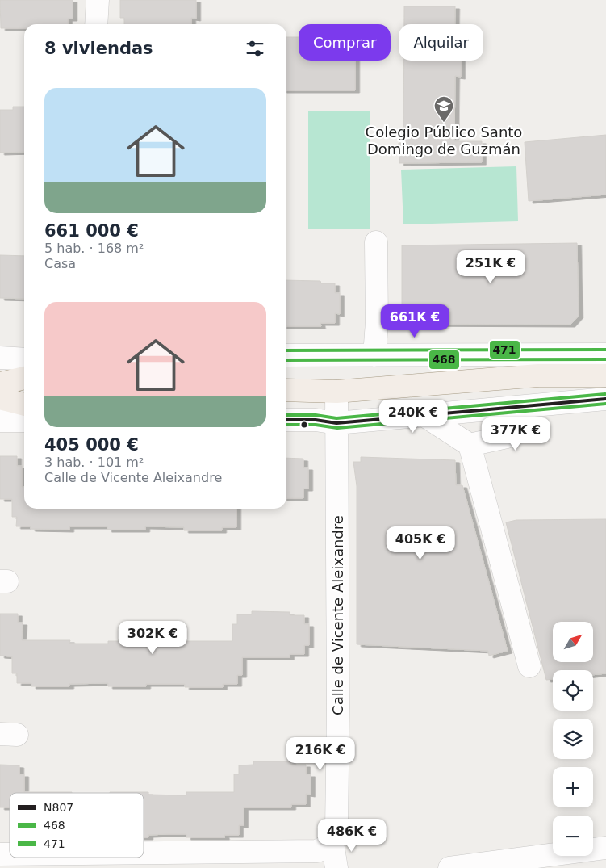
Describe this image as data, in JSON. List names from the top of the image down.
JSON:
{
  "streets": {
    "street": ["Calle de Vicente Aleixandre"]
  },
  "places": {
    "school or university": ["Colegio Público Santo Domingo de Guzmán"]
  },
  "lines": ["transit line 471", "transit line 468", "transit line N807"],
  "legend": ["N807", "468", "471"],
  "north": "top right",
  "page": {
    "chip": ["Comprar", "Alquilar"],
    "heading": "8 viviendas",
    "list": [
      {
        "name": "661 000 €",
        "note": "5 hab. · 168 m² · Casa"
      },
      {
        "name": "405 000 €",
        "note": "3 hab. · 101 m² · Calle de Vicente Aleixandre"
      }
    ],
    "price": [
      "251K €",
      "661K €",
      "240K €",
      "377K €",
      "405K €",
      "302K €",
      "216K €",
      "486K €"
    ],
    "map_buttons": ["+", "−"]
  }
}
